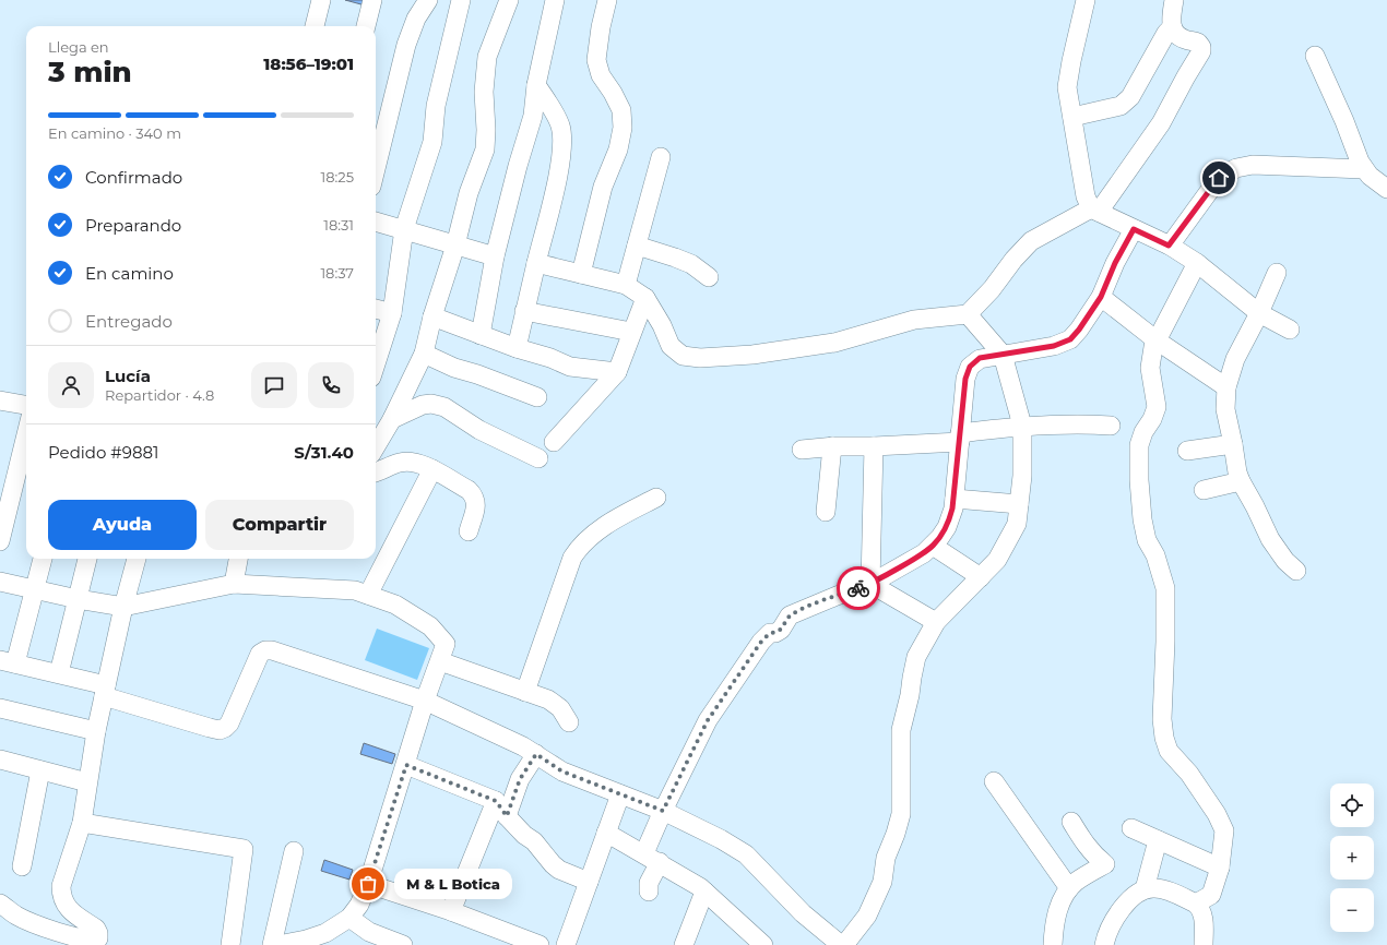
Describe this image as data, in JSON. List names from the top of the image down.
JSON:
{
  "places": ["M & L Botica"],
  "page": {
    "heading": ["3 min", "Llega en", "18:56–19:01"],
    "panel": [
      "Lucía",
      "Repartidor · 4.8",
      "Pedido #9881",
      "S/31.40"
    ],
    "bar": "En camino · 340 m",
    "list": [
      ["Confirmado", "18:25"],
      ["Preparando", "18:31"],
      ["En camino", "18:37"],
      "Entregado"
    ],
    "buttons": ["Ayuda", "Compartir"],
    "map_buttons": ["+", "−"],
    "bubble": "M & L Botica"
  }
}
